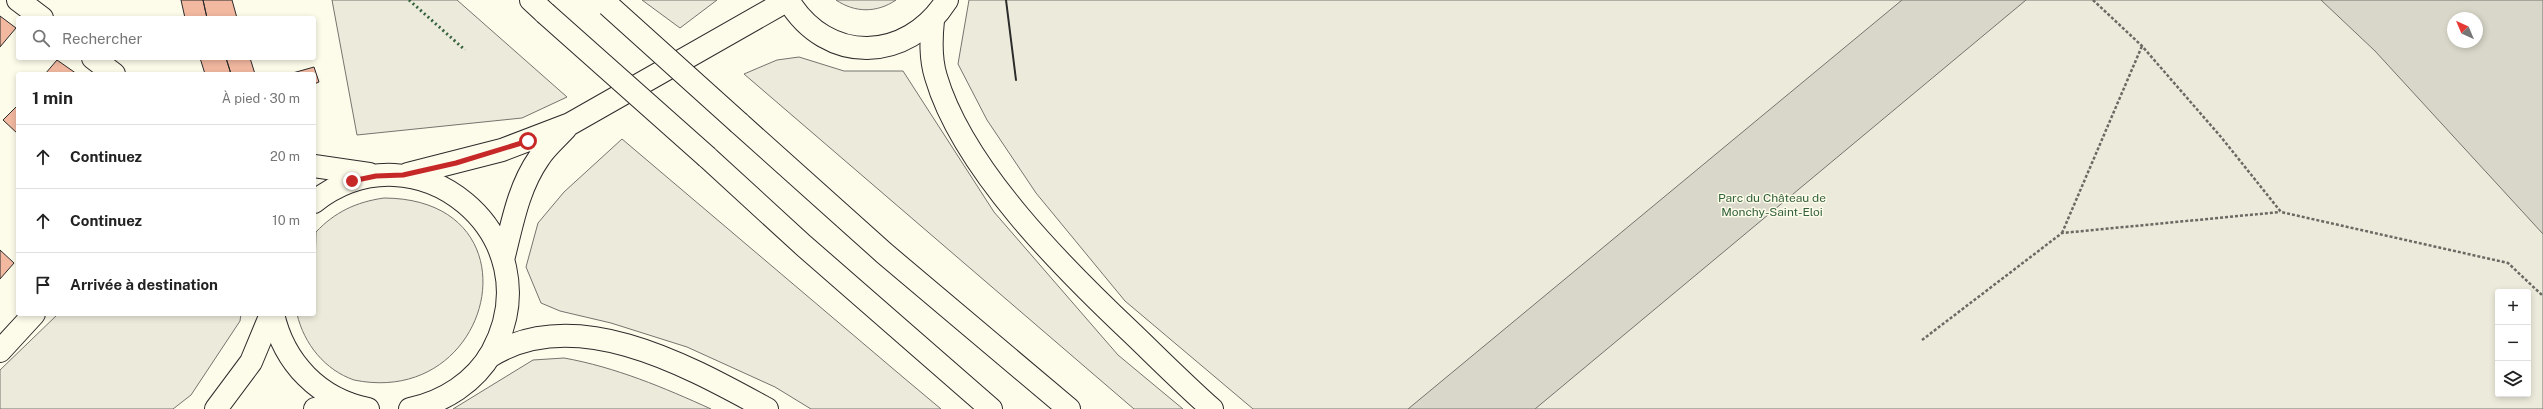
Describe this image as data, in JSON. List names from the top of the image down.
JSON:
{
  "parks": ["Parc du Château de Monchy-Saint-Eloi"],
  "north": "top left",
  "page": {
    "search": "Rechercher",
    "heading": ["1 min", "À pied · 30 m"],
    "list": [
      ["Continuez", "20 m"],
      ["Continuez", "10 m"],
      "Arrivée à destination"
    ],
    "map_buttons": ["+", "−"]
  }
}
